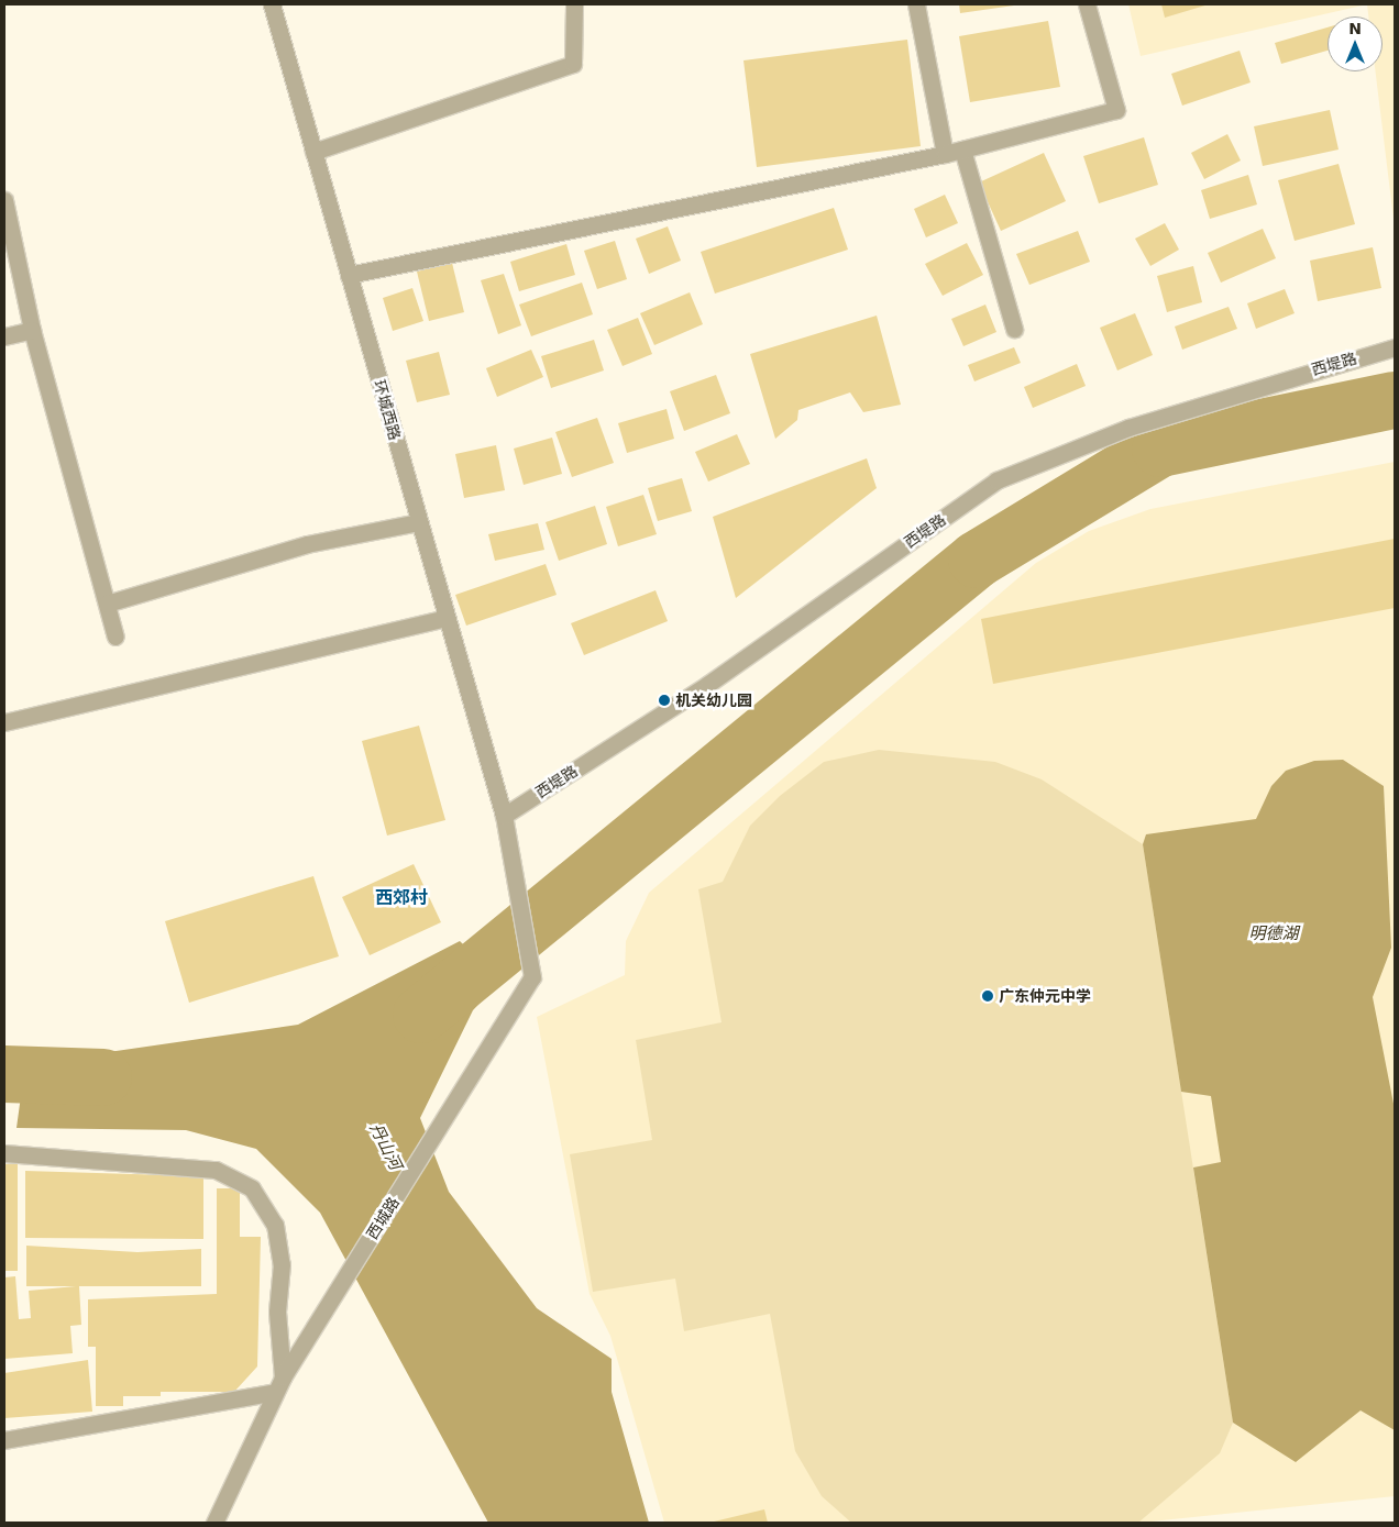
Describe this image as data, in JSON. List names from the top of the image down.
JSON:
{
  "streets": {
    "street": ["西堤路", "环城西路", "西城路"]
  },
  "crossings": [
    ["西堤路", "环城西路"],
    ["西堤路", "西城路"],
    ["环城西路", "西城路"]
  ],
  "districts": ["西郊村"],
  "water": ["明德湖", "丹山河"],
  "places": ["机关幼儿园", "广东仲元中学"],
  "north": "top"
}
